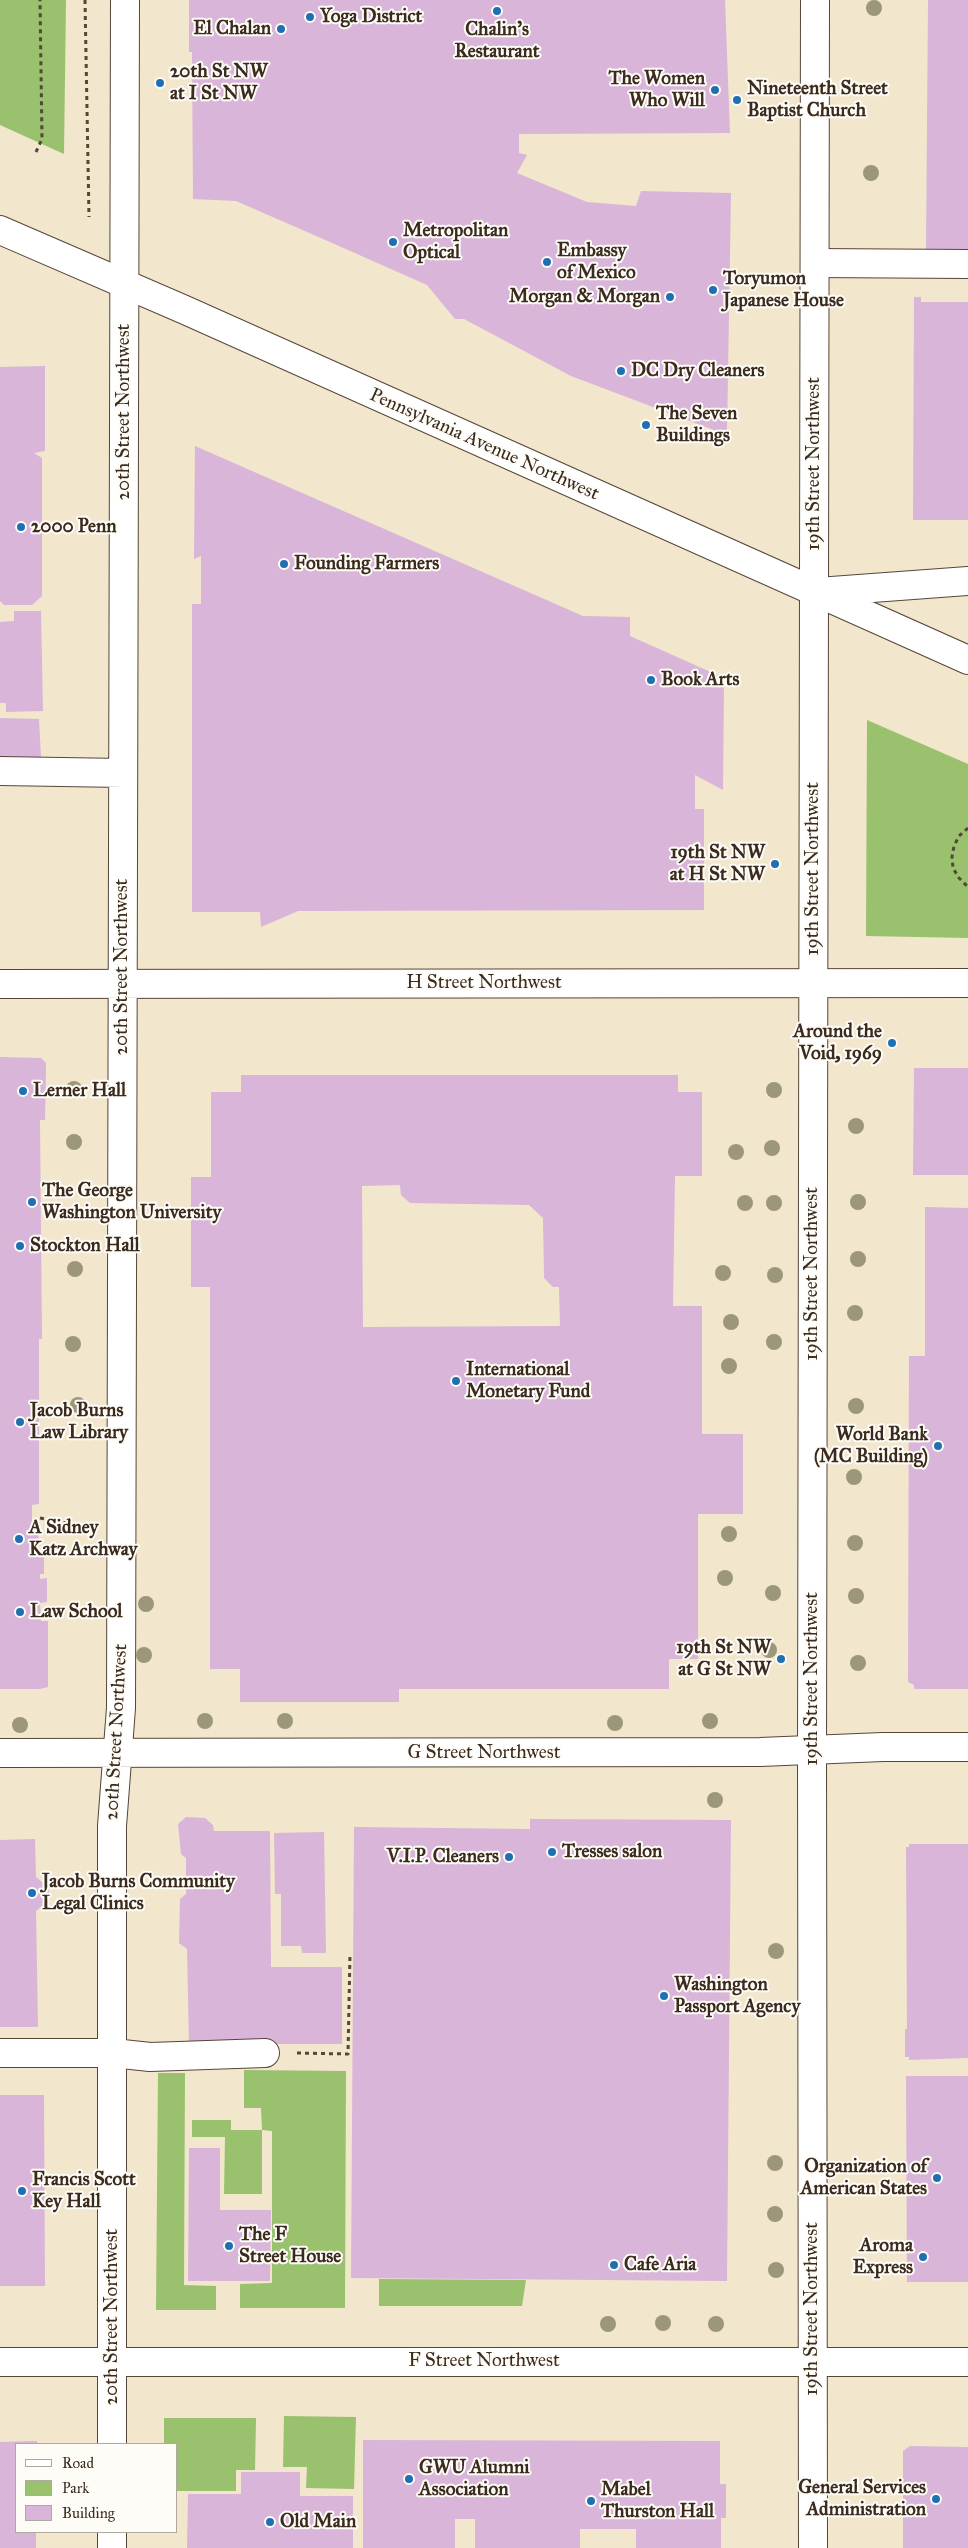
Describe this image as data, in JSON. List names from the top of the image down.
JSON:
{
  "streets": {
    "street": [
      "20th Street Northwest",
      "Pennsylvania Avenue Northwest",
      "19th Street Northwest",
      "H Street Northwest",
      "G Street Northwest",
      "F Street Northwest"
    ]
  },
  "crossings": [
    ["20th Street Northwest", "Pennsylvania Avenue Northwest"],
    ["20th Street Northwest", "H Street Northwest"],
    ["20th Street Northwest", "G Street Northwest"],
    ["20th Street Northwest", "F Street Northwest"],
    ["Pennsylvania Avenue Northwest", "19th Street Northwest"],
    ["19th Street Northwest", "H Street Northwest"],
    ["19th Street Northwest", "G Street Northwest"],
    ["19th Street Northwest", "F Street Northwest"]
  ],
  "places": [
    "Chalin's Restaurant",
    "Yoga District",
    "El Chalan",
    "20th St NW at I St NW",
    "The Women Who Will",
    "Nineteenth Street Baptist Church",
    "Metropolitan Optical",
    "Embassy of Mexico",
    "Toryumon Japanese House",
    "Morgan & Morgan",
    "DC Dry Cleaners",
    "The Seven Buildings",
    "2000 Penn",
    "Founding Farmers",
    "Book Arts",
    "19th St NW at H St NW",
    "Around the Void, 1969",
    "Lerner Hall",
    "The George Washington University",
    "Stockton Hall",
    "International Monetary Fund",
    "Jacob Burns Law Library",
    "World Bank (MC Building)",
    "A Sidney Katz Archway",
    "Law School",
    "19th St NW at G St NW",
    "Tresses salon",
    "V.I.P. Cleaners",
    "Jacob Burns Community Legal Clinics",
    "Washington Passport Agency",
    "Organization of American States",
    "Francis Scott Key Hall",
    "The F Street House",
    "Aroma Express",
    "Cafe Aria",
    "GWU Alumni Association",
    "General Services Administration",
    "Mabel Thurston Hall",
    "Old Main"
  ],
  "legend": ["Road", "Park", "Building"]
}
